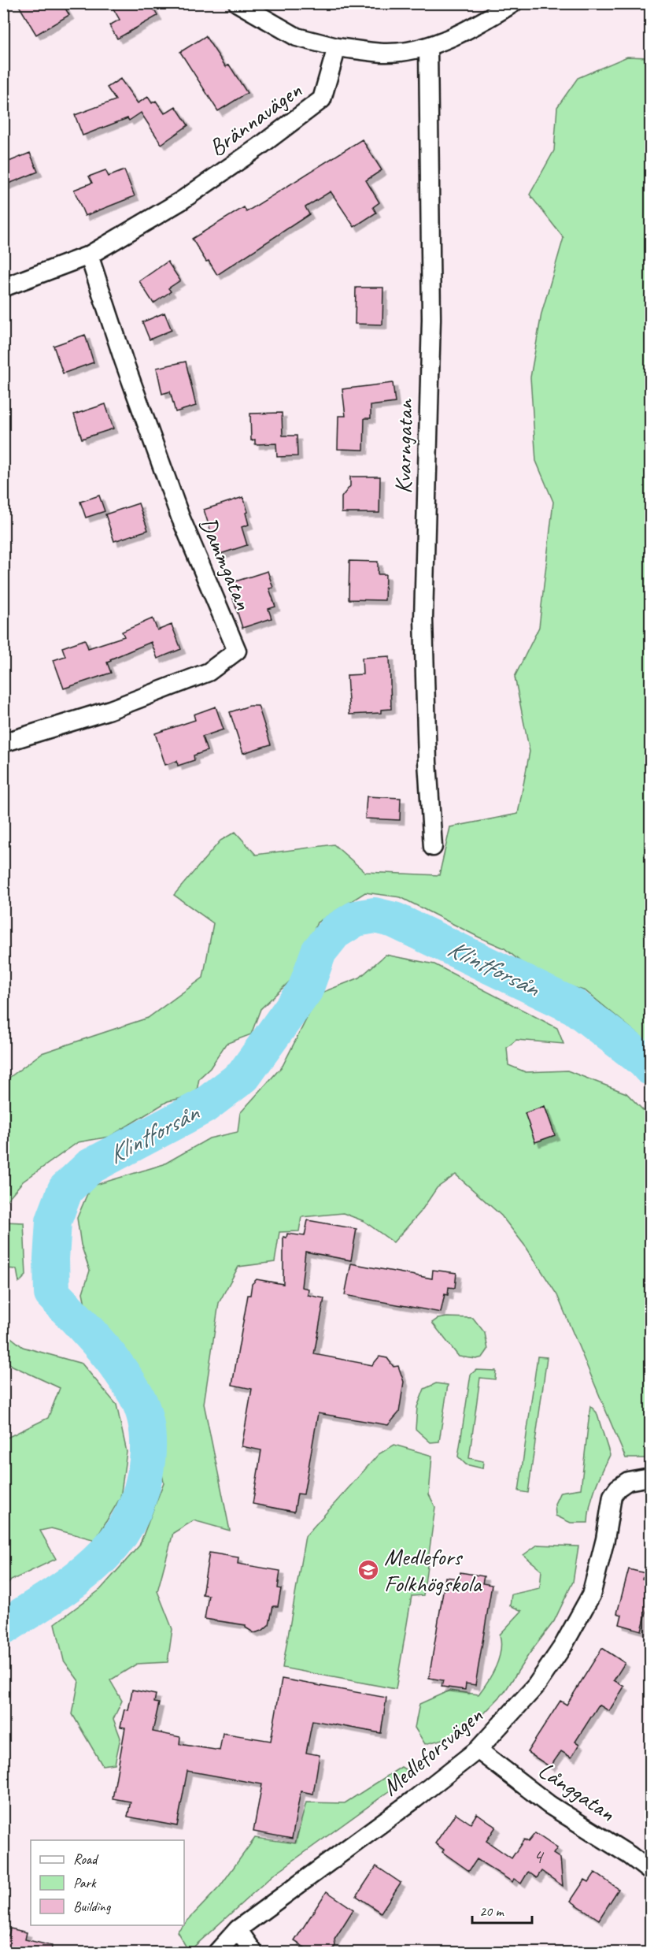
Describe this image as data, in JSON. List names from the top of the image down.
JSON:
{
  "streets": {
    "street": [
      "Brännavägen",
      "Kvarngatan",
      "Dammgatan",
      "Medleforsvägen",
      "Långgatan"
    ]
  },
  "crossings": [
    ["Brännavägen", "Dammgatan"],
    ["Medleforsvägen", "Långgatan"]
  ],
  "water": ["Klintforsån"],
  "places": {
    "school or university": ["Medlefors Folkhögskola"]
  },
  "house_numbers": ["4"],
  "legend": ["Road", "Park", "Building"],
  "scale_bar": "20 m"
}
